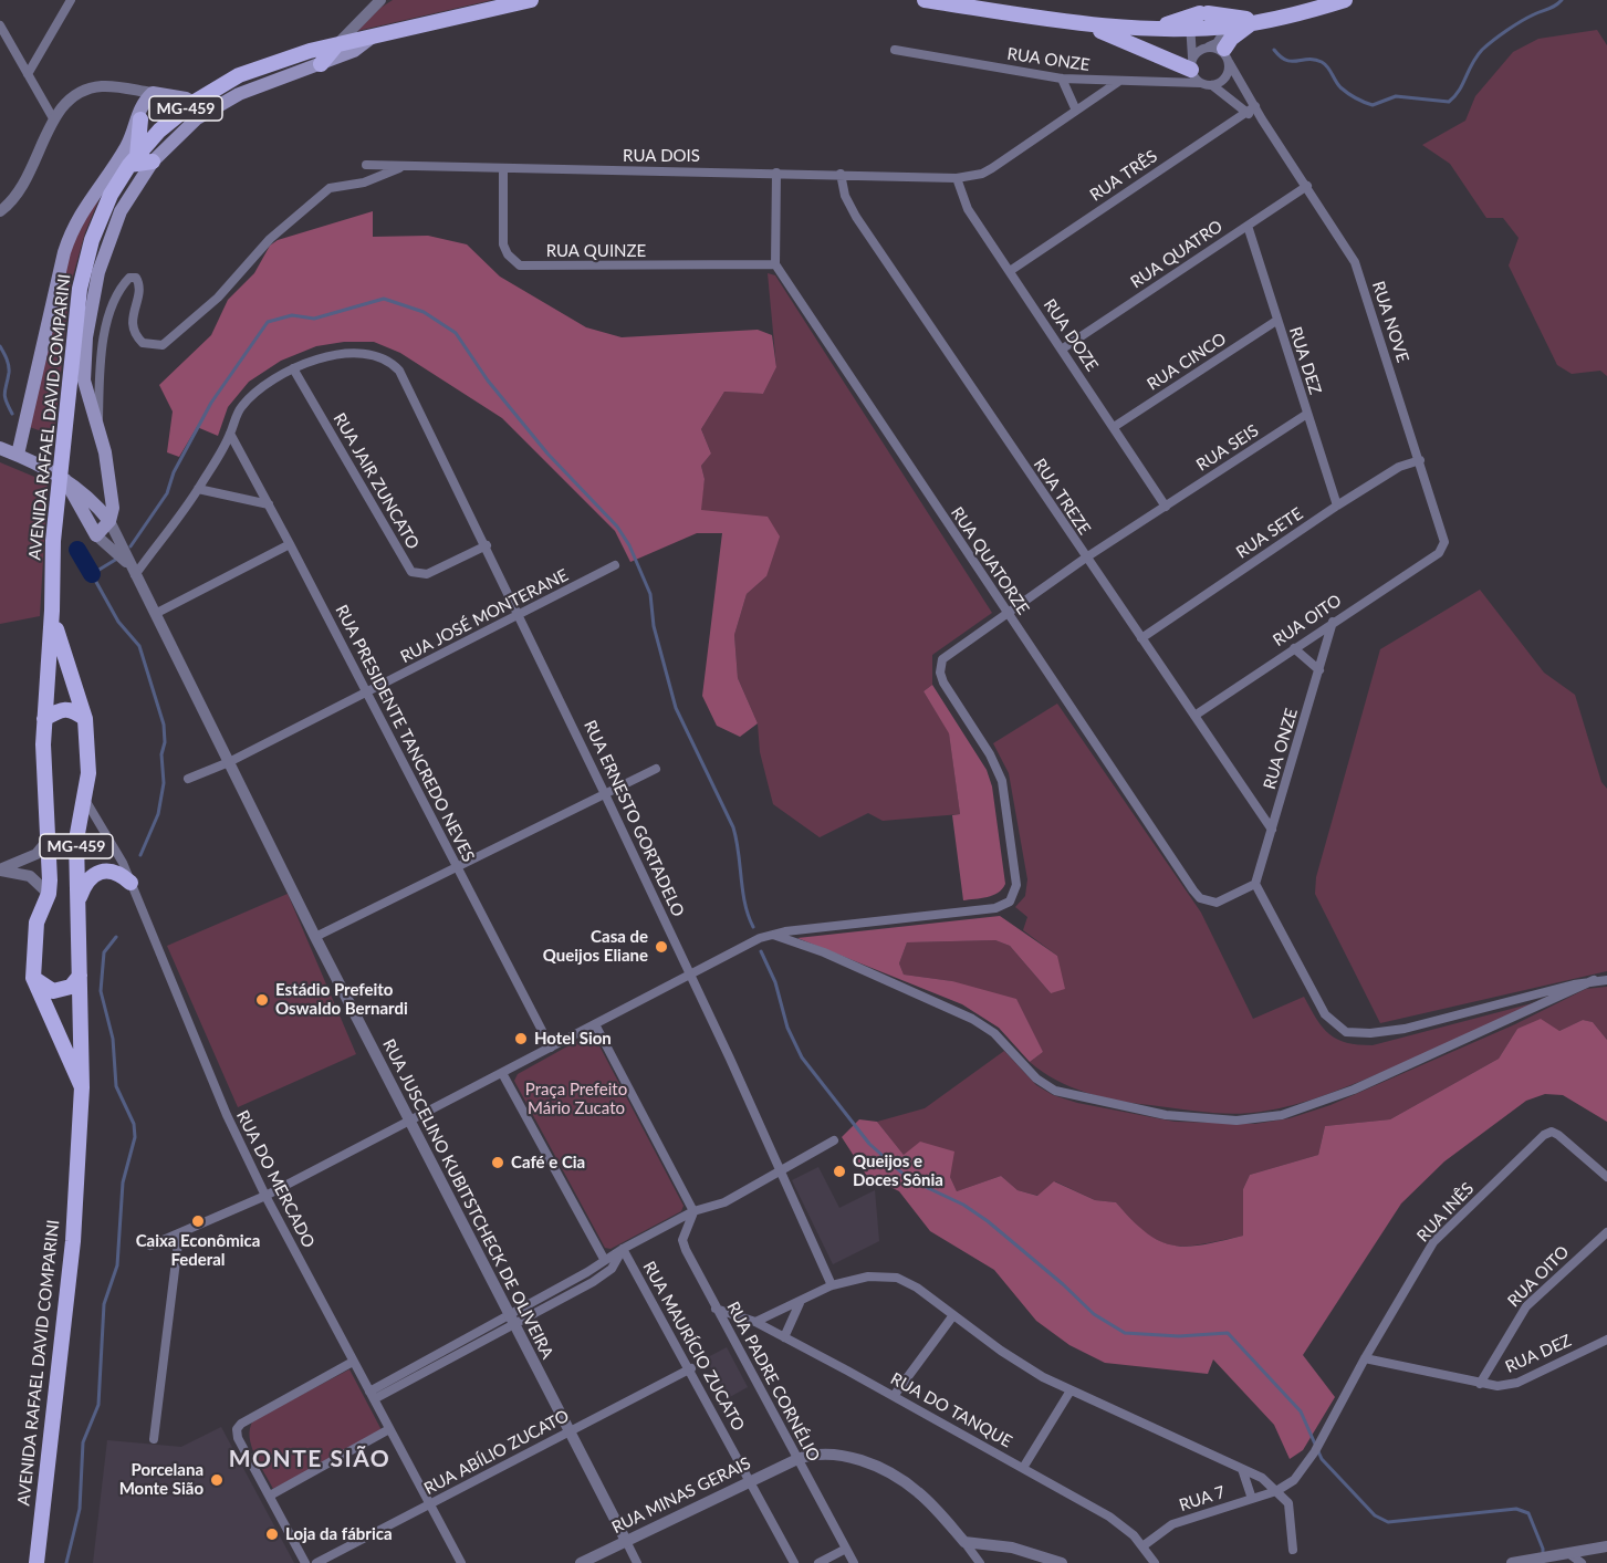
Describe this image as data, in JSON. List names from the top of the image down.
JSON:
{
  "streets": {
    "main road": ["MG-459", "AVENIDA RAFAEL DAVID COMPARINI"],
    "street": [
      "RUA ONZE",
      "RUA DOIS",
      "RUA TRÊS",
      "RUA QUINZE",
      "RUA QUATRO",
      "RUA NOVE",
      "RUA DOZE",
      "RUA DEZ",
      "RUA CINCO",
      "RUA SEIS",
      "RUA JAIR ZUNCATO",
      "RUA TREZE",
      "RUA SETE",
      "RUA QUATORZE",
      "RUA JOSÉ MONTERANE",
      "RUA OITO",
      "RUA PRESIDENTE TANCREDO NEVES",
      "RUA ERNESTO GORTADELO",
      "RUA DO MERCADO",
      "RUA JUSCELINO KUBITSTCHECK DE OLIVEIRA",
      "RUA INÊS",
      "RUA MAURÍCIO ZUCATO",
      "RUA PADRE CORNÉLIO",
      "RUA DO TANQUE",
      "RUA ABÍLIO ZUCATO",
      "RUA MINAS GERAIS",
      "RUA 7"
    ]
  },
  "crossings": [
    ["RUA ONZE", "RUA DOIS"],
    ["RUA ONZE", "RUA NOVE"],
    ["RUA ONZE", "RUA TREZE"],
    ["RUA ONZE", "RUA QUATORZE"],
    ["RUA ONZE", "RUA OITO"],
    ["MG-459", "AVENIDA RAFAEL DAVID COMPARINI"],
    ["RUA DOIS", "RUA QUINZE"],
    ["RUA DOIS", "RUA DOZE"],
    ["RUA DOIS", "RUA TREZE"],
    ["RUA TRÊS", "RUA NOVE"],
    ["RUA TRÊS", "RUA DOZE"],
    ["RUA QUINZE", "RUA QUATORZE"],
    ["RUA QUATRO", "RUA NOVE"],
    ["RUA QUATRO", "RUA DOZE"],
    ["RUA QUATRO", "RUA DEZ"],
    ["RUA NOVE", "RUA SETE"],
    ["RUA NOVE", "RUA OITO"],
    ["RUA DOZE", "RUA CINCO"],
    ["RUA DOZE", "RUA SEIS"],
    ["RUA DEZ", "RUA CINCO"],
    ["RUA DEZ", "RUA SEIS"],
    ["RUA DEZ", "RUA SETE"],
    ["RUA DEZ", "RUA OITO"],
    ["AVENIDA RAFAEL DAVID COMPARINI", "RUA DO MERCADO"],
    ["RUA SEIS", "RUA TREZE"],
    ["RUA SEIS", "RUA QUATORZE"],
    ["RUA JAIR ZUNCATO", "RUA ERNESTO GORTADELO"],
    ["RUA TREZE", "RUA SETE"],
    ["RUA TREZE", "RUA OITO"],
    ["RUA JOSÉ MONTERANE", "RUA PRESIDENTE TANCREDO NEVES"],
    ["RUA JOSÉ MONTERANE", "RUA ERNESTO GORTADELO"],
    ["RUA JOSÉ MONTERANE", "RUA JUSCELINO KUBITSTCHECK DE OLIVEIRA"],
    ["RUA DO MERCADO", "RUA ABÍLIO ZUCATO"],
    ["RUA JUSCELINO KUBITSTCHECK DE OLIVEIRA", "RUA ABÍLIO ZUCATO"],
    ["RUA JUSCELINO KUBITSTCHECK DE OLIVEIRA", "RUA MINAS GERAIS"],
    ["RUA INÊS", "RUA 7"],
    ["RUA MAURÍCIO ZUCATO", "RUA ABÍLIO ZUCATO"],
    ["RUA MAURÍCIO ZUCATO", "RUA MINAS GERAIS"],
    ["RUA PADRE CORNÉLIO", "RUA DO TANQUE"],
    ["RUA PADRE CORNÉLIO", "RUA MINAS GERAIS"],
    ["RUA DO TANQUE", "RUA 7"]
  ],
  "districts": ["MONTE SIÃO"],
  "parks": ["Praça Prefeito Mário Zucato"],
  "places": [
    "Casa de Queijos Eliane",
    "Estádio Prefeito Oswaldo Bernardi",
    "Hotel Sion",
    "Café e Cia",
    "Queijos e Doces Sônia",
    "Caixa Econômica Federal",
    "Porcelana Monte Sião",
    "Loja da fábrica"
  ]
}
